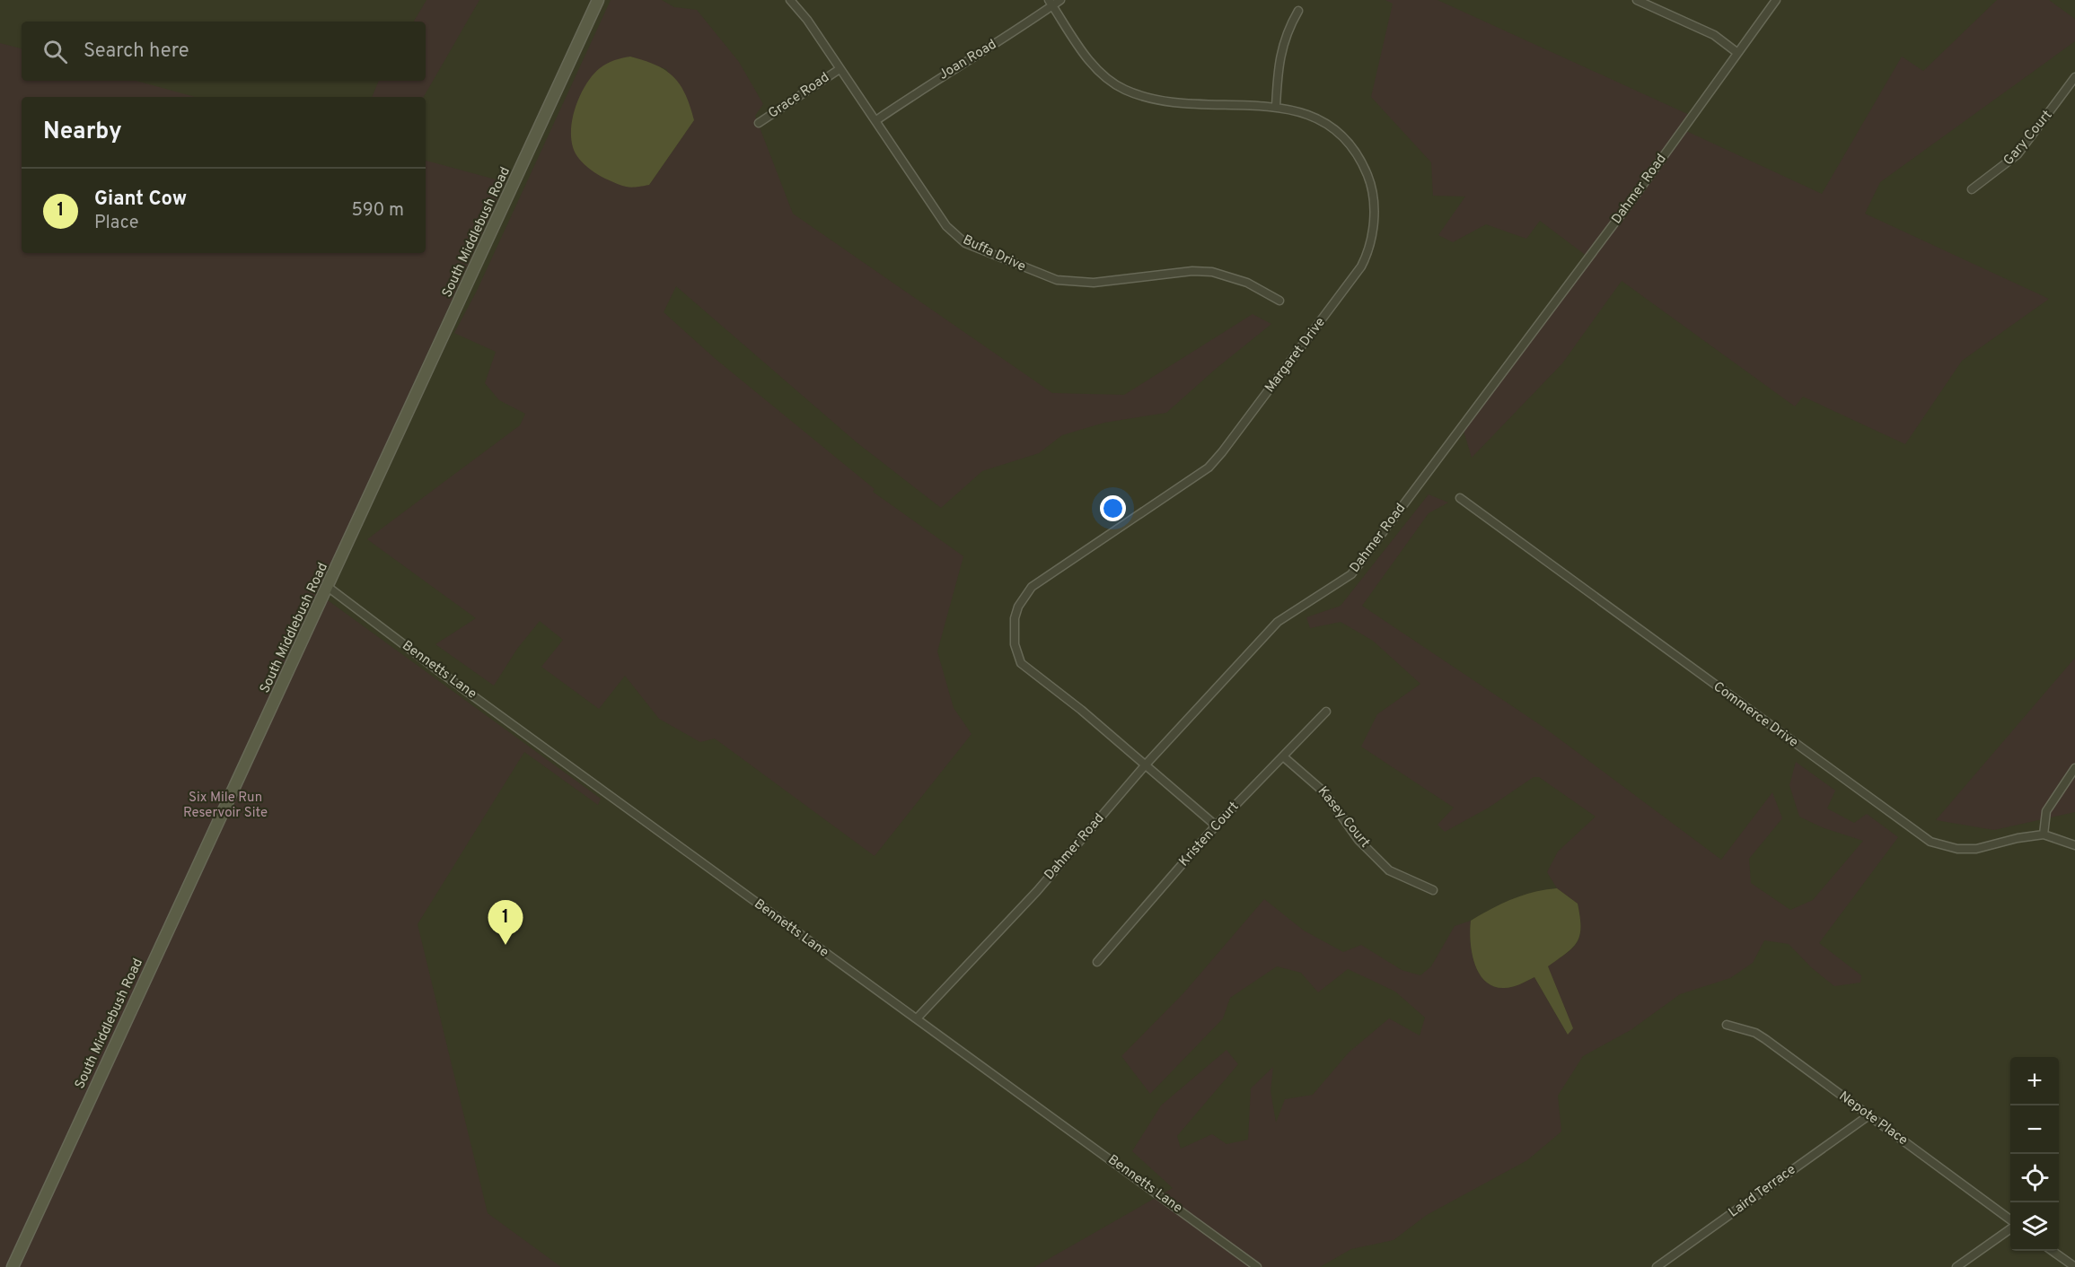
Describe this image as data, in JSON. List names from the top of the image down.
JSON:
{
  "streets": {
    "street": [
      "Joan Road",
      "Grace Road",
      "Gary Court",
      "Dahmer Road",
      "South Middlebush Road",
      "Buffa Drive",
      "Margaret Drive",
      "Bennetts Lane",
      "Commerce Drive",
      "Kasey Court",
      "Kristen Court",
      "Nepote Place",
      "Laird Terrace"
    ]
  },
  "crossings": [
    ["Joan Road", "Buffa Drive"],
    ["Joan Road", "Margaret Drive"],
    ["Grace Road", "Buffa Drive"],
    ["Dahmer Road", "Margaret Drive"],
    ["Dahmer Road", "Bennetts Lane"],
    ["South Middlebush Road", "Bennetts Lane"],
    ["Margaret Drive", "Kristen Court"],
    ["Kasey Court", "Kristen Court"],
    ["Nepote Place", "Laird Terrace"]
  ],
  "parks": ["Six Mile Run Reservoir Site"],
  "page": {
    "search": "Search here",
    "heading": "Nearby",
    "list": [
      {
        "mark": "1",
        "name": "Giant Cow",
        "note": "Place",
        "value": "590 m"
      }
    ],
    "pins": "1",
    "map_buttons": ["+", "−"]
  }
}
